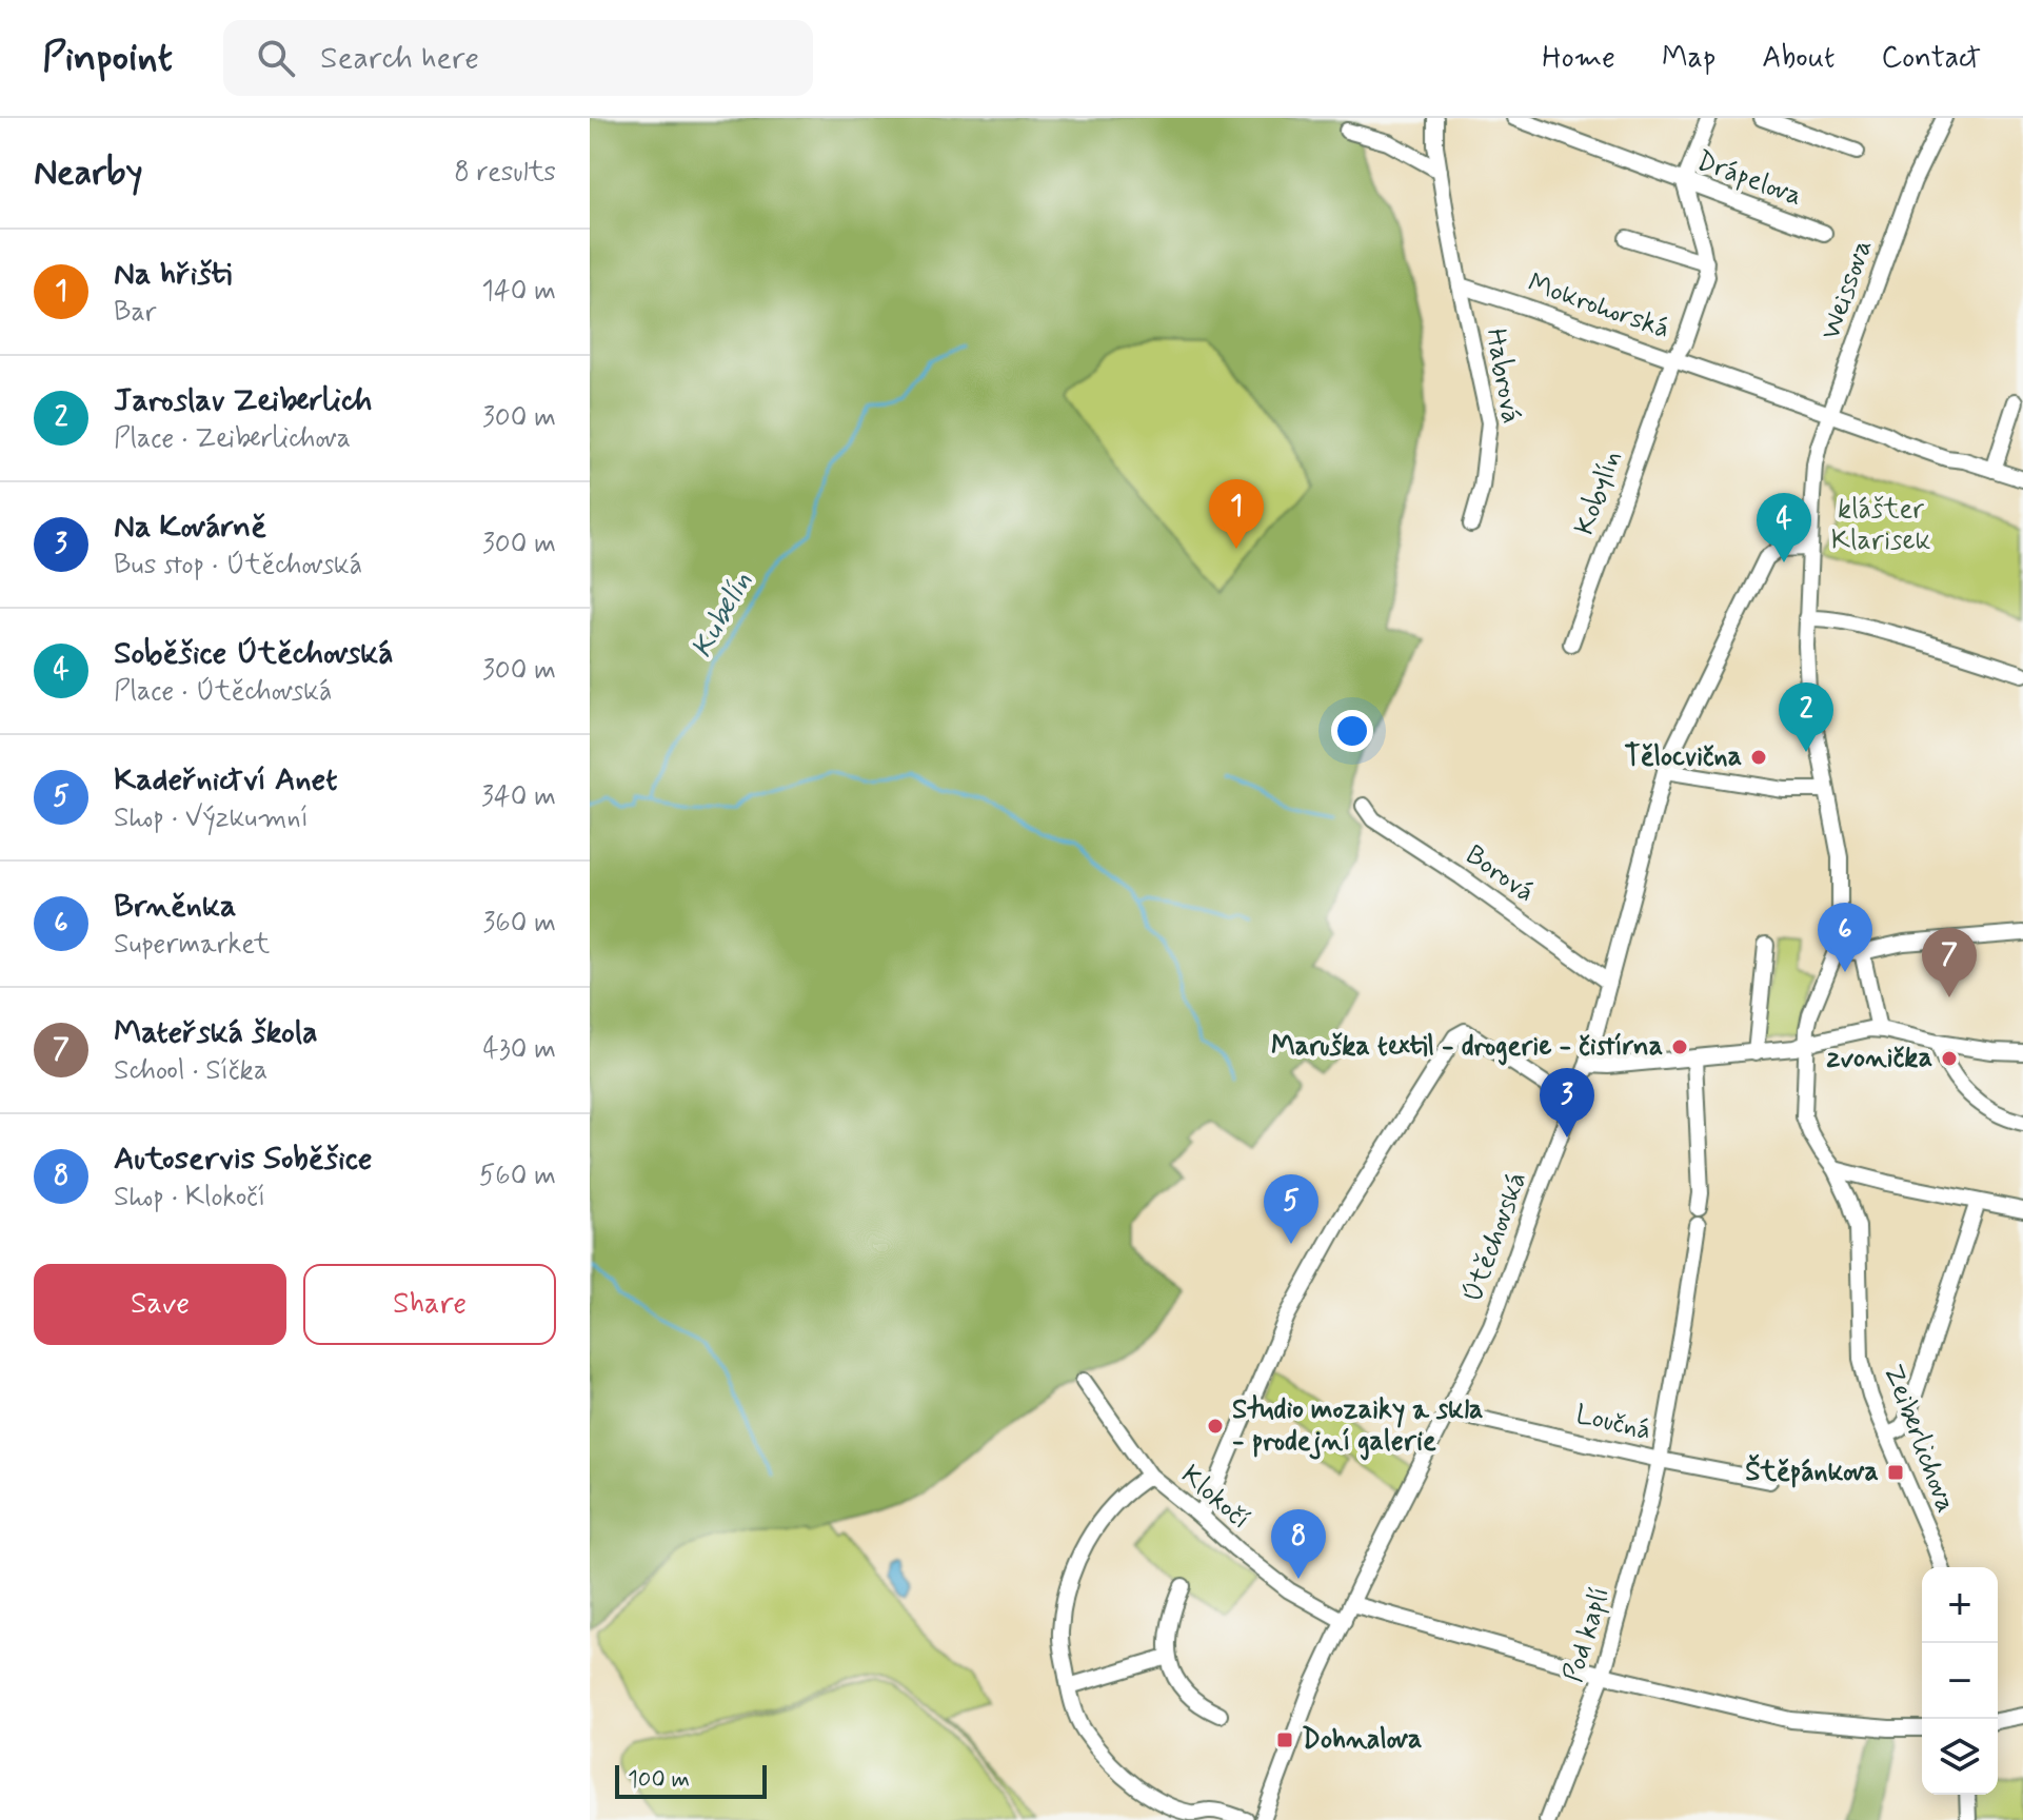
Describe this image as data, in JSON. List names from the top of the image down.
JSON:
{
  "streets": {
    "street": [
      "Drápelova",
      "Weissova",
      "Mokrohorská",
      "Habrová",
      "Kobylín",
      "Borová",
      "Útěchovská",
      "Loučná",
      "Zeiberlichova",
      "Klokočí",
      "Pod kaplí"
    ]
  },
  "crossings": [
    ["Weissova", "Mokrohorská"],
    ["Weissova", "Zeiberlichova"],
    ["Mokrohorská", "Habrová"],
    ["Mokrohorská", "Kobylín"],
    ["Borová", "Útěchovská"],
    ["Útěchovská", "Loučná"],
    ["Útěchovská", "Zeiberlichova"],
    ["Útěchovská", "Klokočí"],
    ["Loučná", "Pod kaplí"]
  ],
  "water": ["Kubelín"],
  "parks": ["klášter Klarisek"],
  "places": {
    "other": [
      "Tělocvična",
      "Maruška textil - drogerie - čistírna",
      "zvonička",
      "Studio mozaiky a skla - prodejní galerie"
    ],
    "transit": ["Štěpánkova", "Dohnalova"]
  },
  "scale_bar": "100 m",
  "page": {
    "header": "Pinpoint",
    "search": "Search here",
    "nav": [
      "Home",
      "Map",
      "About",
      "Contact"
    ],
    "heading": ["Nearby", "8 results"],
    "list": [
      {
        "mark": "1",
        "name": "Na hřišti",
        "note": "Bar",
        "value": "140 m"
      },
      {
        "mark": "2",
        "name": "Jaroslav Zeiberlich",
        "note": "Place · Zeiberlichova",
        "value": "300 m"
      },
      {
        "mark": "3",
        "name": "Na Kovárně",
        "note": "Bus stop · Útěchovská",
        "value": "300 m"
      },
      {
        "mark": "4",
        "name": "Soběšice Útěchovská",
        "note": "Place · Útěchovská",
        "value": "300 m"
      },
      {
        "mark": "5",
        "name": "Kadeřnictví Anet",
        "note": "Shop · Výzkumní",
        "value": "340 m"
      },
      {
        "mark": "6",
        "name": "Brněnka",
        "note": "Supermarket",
        "value": "360 m"
      },
      {
        "mark": "7",
        "name": "Mateřská škola",
        "note": "School · Síčka",
        "value": "430 m"
      },
      {
        "mark": "8",
        "name": "Autoservis Soběšice",
        "note": "Shop · Klokočí",
        "value": "560 m"
      }
    ],
    "pins": [
      "1",
      "4",
      "2",
      "6",
      "7",
      "3",
      "5",
      "8"
    ],
    "buttons": ["Save", "Share"],
    "map_buttons": ["+", "−"],
    "scale": "100 m"
  }
}
